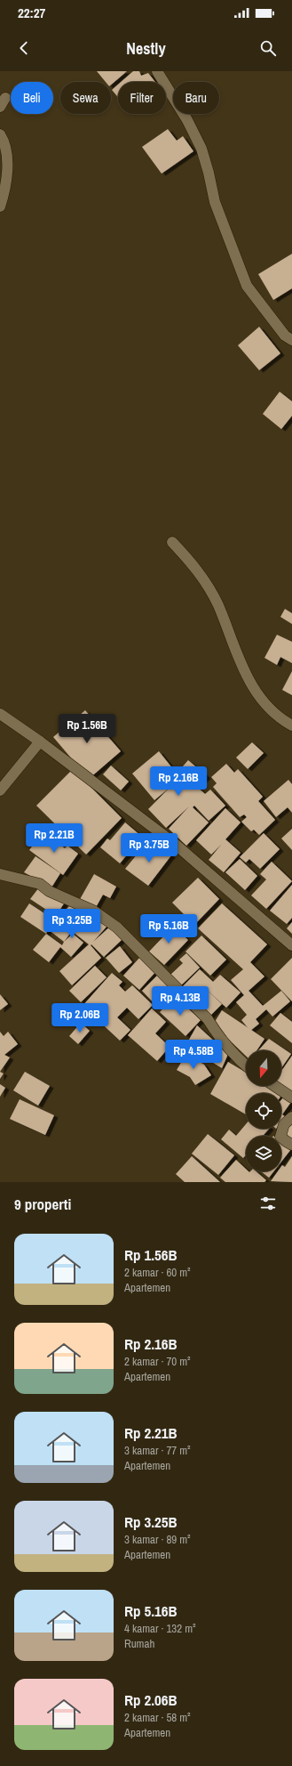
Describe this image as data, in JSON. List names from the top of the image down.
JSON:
{
  "north": "bottom",
  "page": {
    "status": "22:27",
    "header": "Nestly",
    "chip": [
      "Beli",
      "Sewa",
      "Filter",
      "Baru"
    ],
    "price": [
      "Rp 1.56B",
      "Rp 2.16B",
      "Rp 2.21B",
      "Rp 3.75B",
      "Rp 3.25B",
      "Rp 5.16B",
      "Rp 4.13B",
      "Rp 2.06B",
      "Rp 4.58B"
    ],
    "heading": "9 properti",
    "list": [
      {
        "name": "Rp 1.56B",
        "note": "2 kamar · 60 m² · Apartemen"
      },
      {
        "name": "Rp 2.16B",
        "note": "2 kamar · 70 m² · Apartemen"
      },
      {
        "name": "Rp 2.21B",
        "note": "3 kamar · 77 m² · Apartemen"
      },
      {
        "name": "Rp 3.25B",
        "note": "3 kamar · 89 m² · Apartemen"
      },
      {
        "name": "Rp 5.16B",
        "note": "4 kamar · 132 m² · Rumah"
      },
      {
        "name": "Rp 2.06B",
        "note": "2 kamar · 58 m² · Apartemen"
      }
    ]
  }
}
